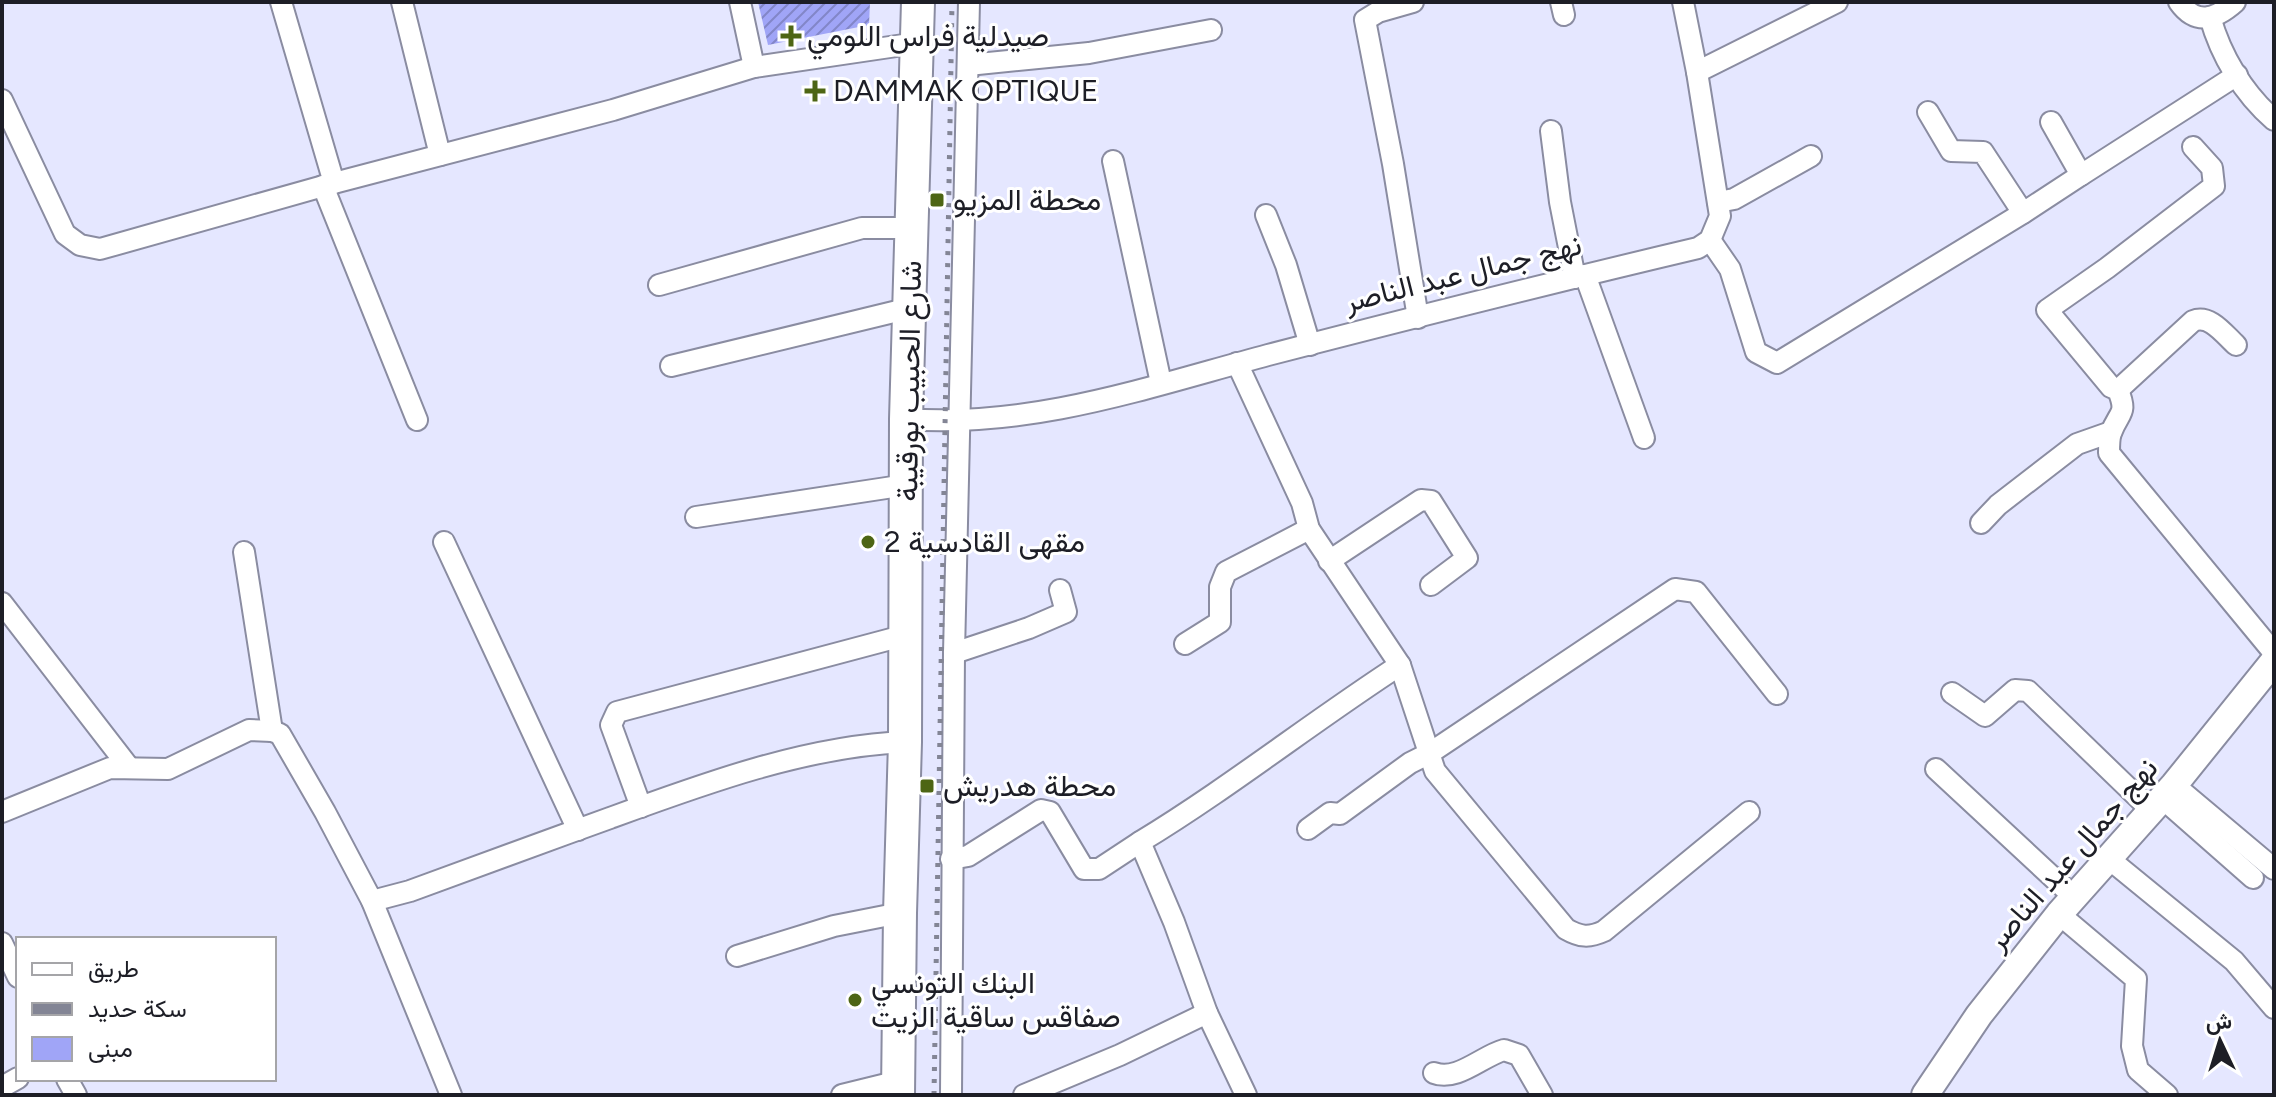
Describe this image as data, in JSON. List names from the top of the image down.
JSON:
{
  "streets": {
    "main road": ["شارع الحبيب بورقيبة"],
    "street": ["نهج جمال عبد الناصر"]
  },
  "crossings": [
    ["نهج جمال عبد الناصر", "شارع الحبيب بورقيبة"]
  ],
  "places": {
    "health": ["صيدلية فراس اللومي", "DAMMAK OPTIQUE"],
    "transit": ["محطة المزيو", "محطة هدريش"],
    "other": ["مقهى القادسية 2", "البنك التونسي صفاقس ساقية الزيت"]
  },
  "legend": ["طريق", "سكة حديد", "مبنى"],
  "north": "top"
}
